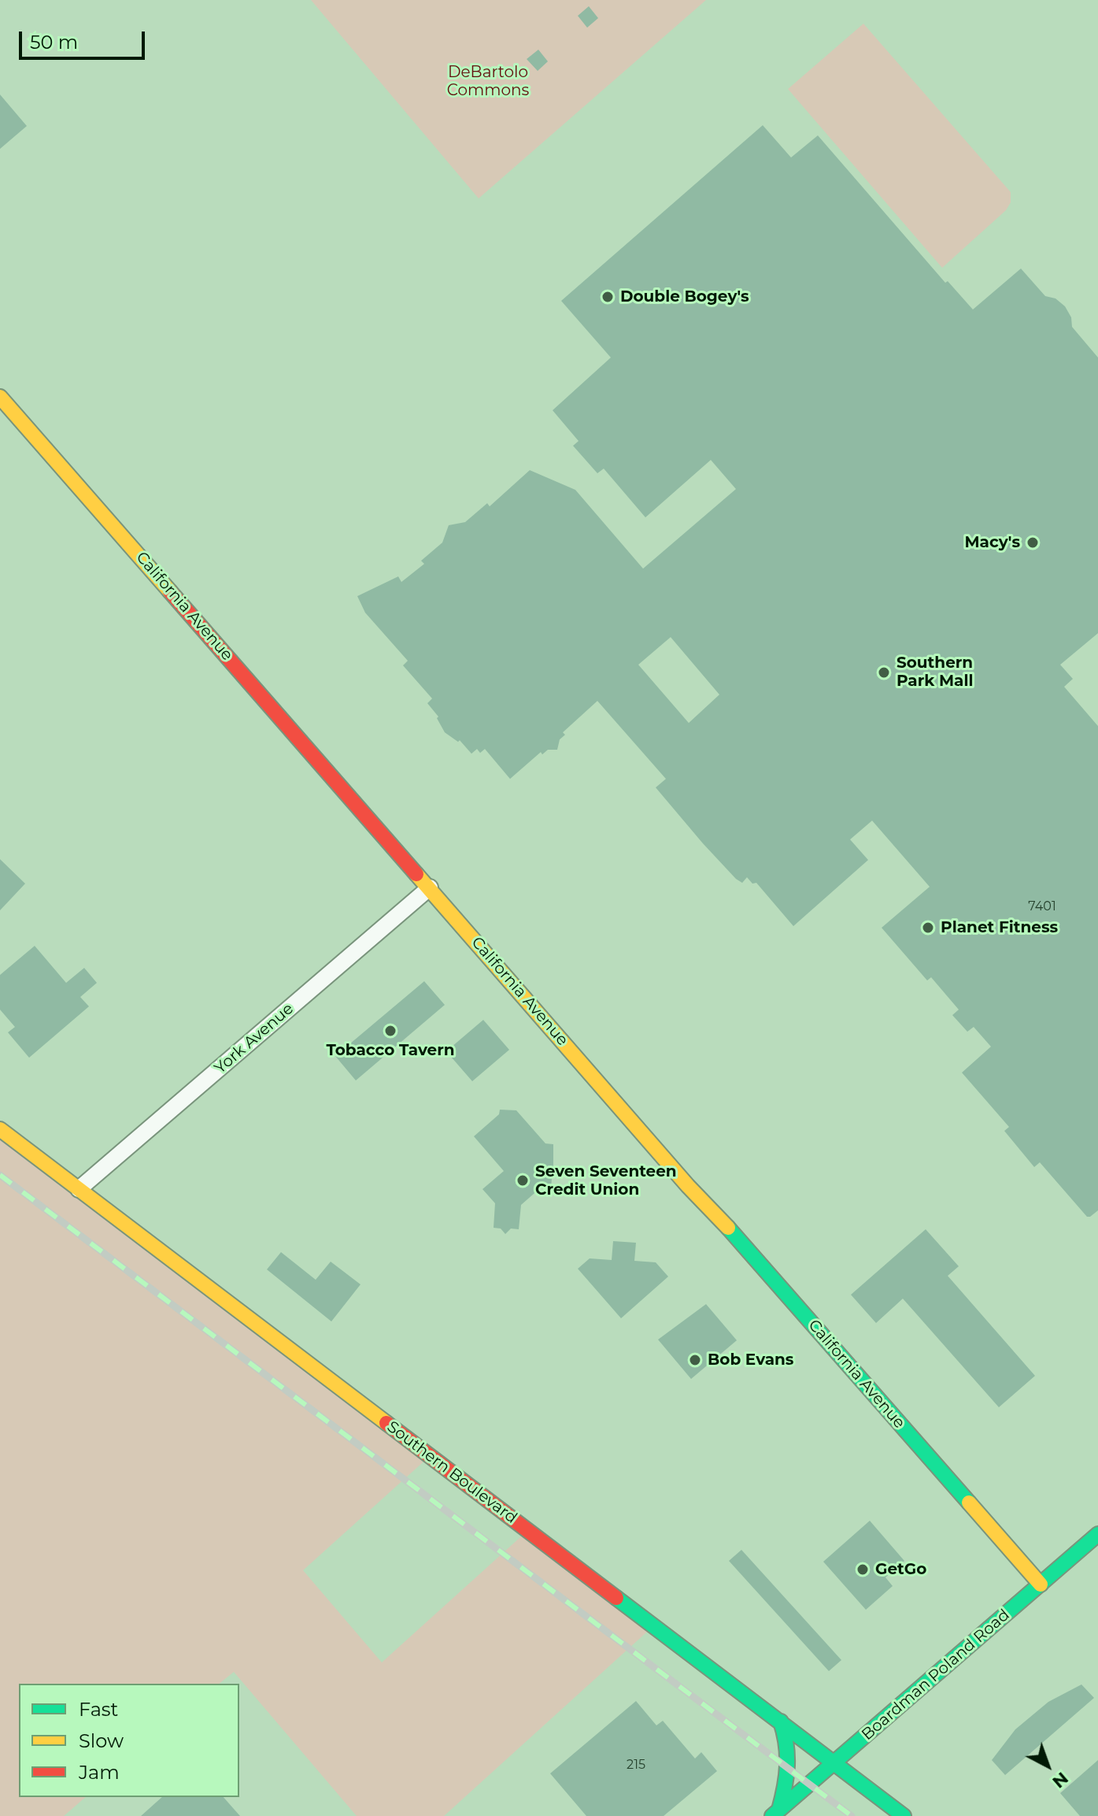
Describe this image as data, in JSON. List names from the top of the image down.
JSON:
{
  "streets": {
    "street": [
      "California Avenue",
      "York Avenue",
      "Southern Boulevard",
      "Boardman Poland Road"
    ]
  },
  "crossings": [
    ["California Avenue", "York Avenue"],
    ["California Avenue", "Boardman Poland Road"],
    ["York Avenue", "Southern Boulevard"],
    ["Southern Boulevard", "Boardman Poland Road"]
  ],
  "parks": ["DeBartolo Commons"],
  "places": [
    "Double Bogey's",
    "Macy's",
    "Southern Park Mall",
    "Planet Fitness",
    "Tobacco Tavern",
    "Seven Seventeen Credit Union",
    "Bob Evans",
    "GetGo"
  ],
  "house_numbers": ["7401", "215"],
  "legend": ["Fast", "Slow", "Jam"],
  "scale_bar": "50 m",
  "north": "bottom right"
}
